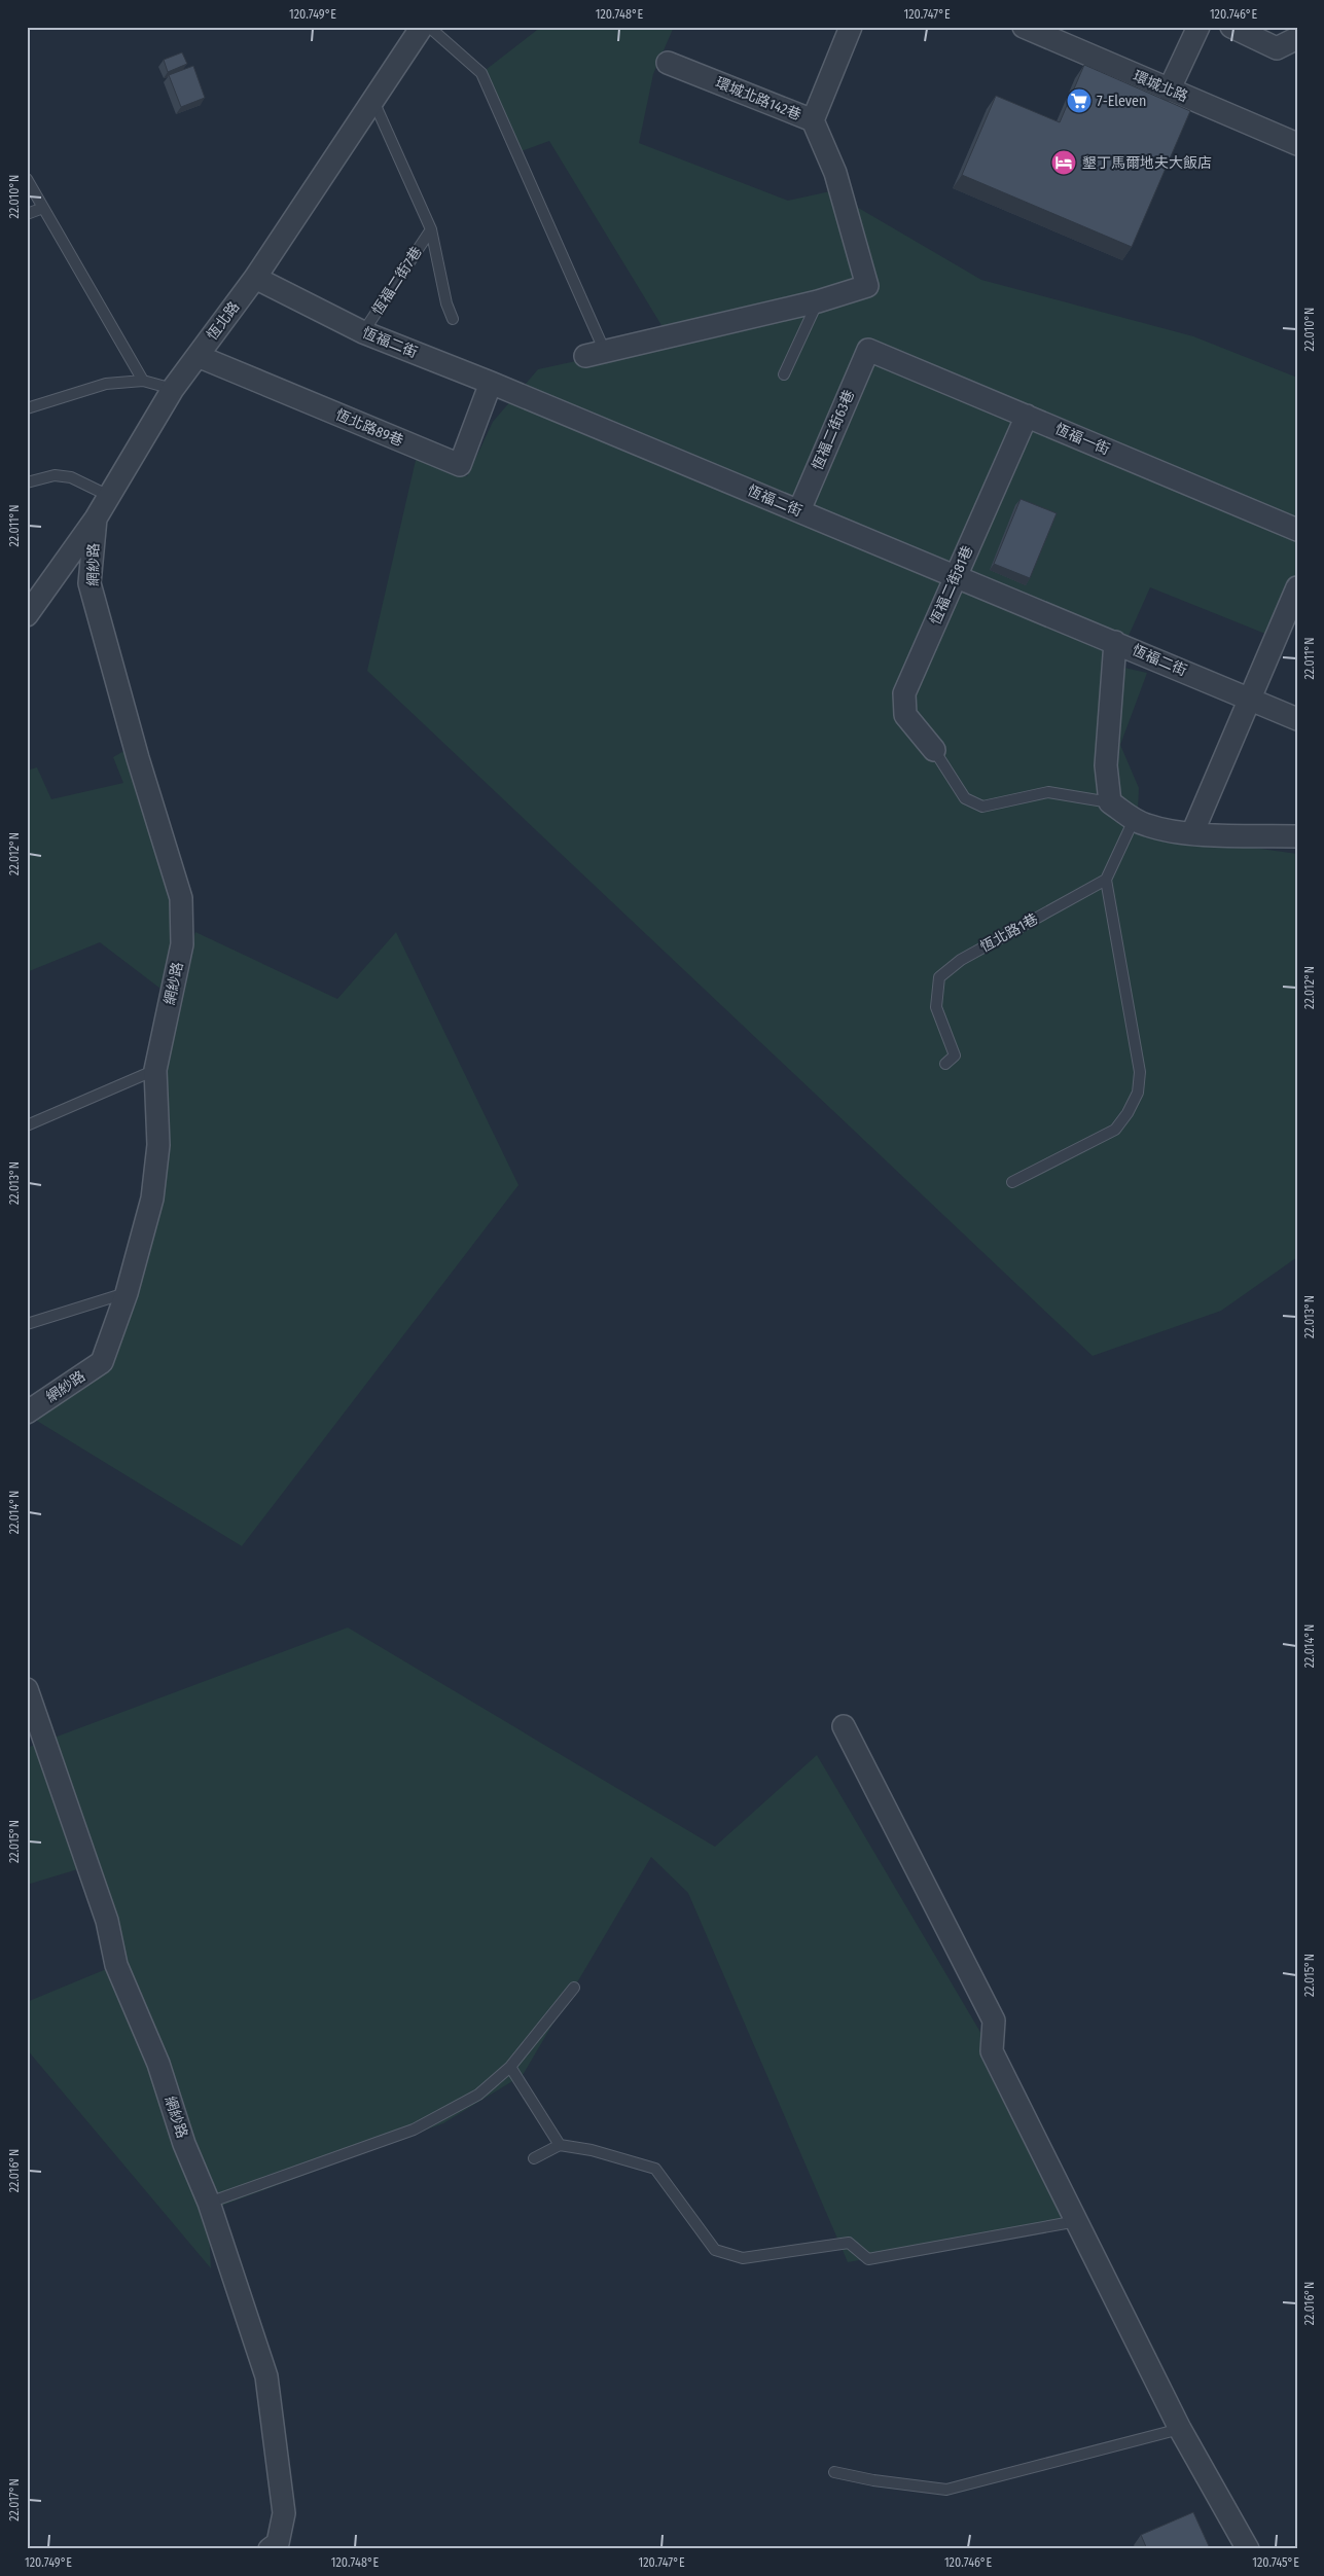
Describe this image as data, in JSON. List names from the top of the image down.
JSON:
{
  "streets": {
    "street": [
      "環城北路",
      "環城北路142巷",
      "恆北路",
      "恆福二街",
      "恆北路89巷",
      "恆福二街63巷",
      "恆福一街",
      "網紗路",
      "恆福二街81巷"
    ],
    "lane": ["恆福二街7巷", "恆北路1巷"]
  },
  "crossings": [
    ["恆福二街7巷", "恆福二街"],
    ["恆北路", "恆福二街"],
    ["恆北路", "恆北路89巷"],
    ["恆北路", "網紗路"],
    ["恆福二街", "恆北路89巷"],
    ["恆福二街", "恆福二街63巷"],
    ["恆福二街", "恆福二街81巷"],
    ["恆福二街63巷", "恆福一街"],
    ["恆福一街", "恆福二街81巷"]
  ],
  "places": {
    "supermarket": ["7-Eleven"],
    "hotel": ["墾丁馬爾地夫大飯店"]
  },
  "coordinates": [
    "120.749°E",
    "120.748°E",
    "120.747°E",
    "120.746°E",
    "22.010°N",
    "22.011°N",
    "22.012°N",
    "22.013°N",
    "22.014°N",
    "22.015°N",
    "22.016°N",
    "22.017°N",
    "120.745°E"
  ]
}
